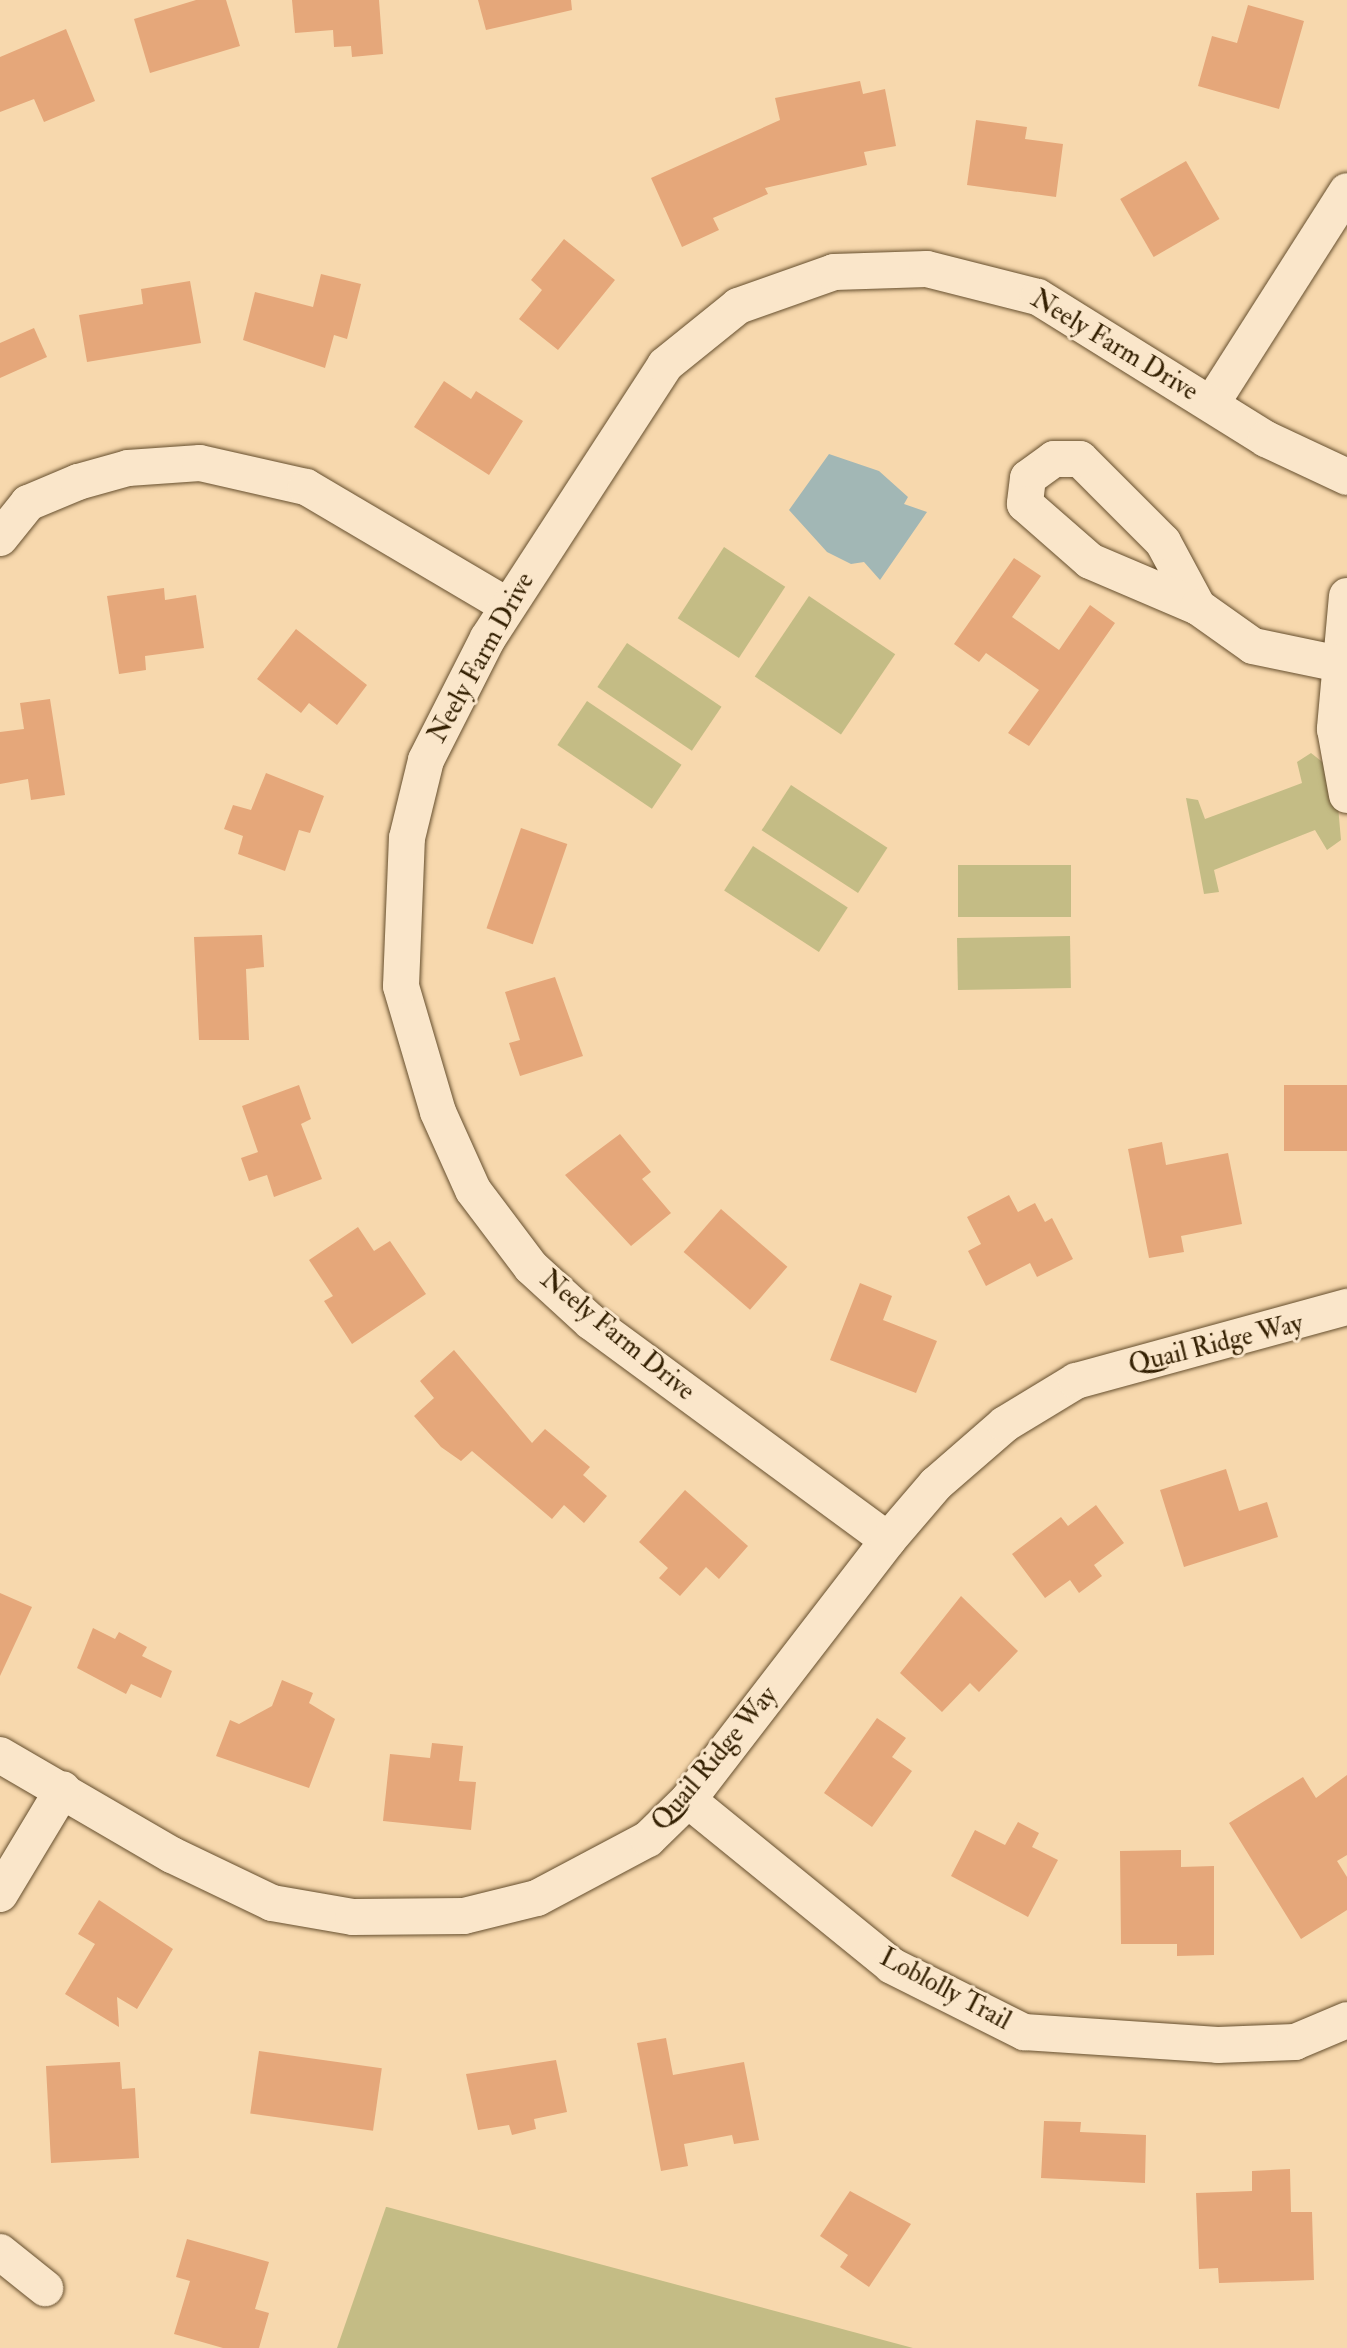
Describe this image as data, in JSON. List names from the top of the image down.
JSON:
{
  "streets": {
    "street": ["Neely Farm Drive", "Quail Ridge Way", "Loblolly Trail"]
  },
  "crossings": [
    ["Neely Farm Drive", "Quail Ridge Way"],
    ["Quail Ridge Way", "Loblolly Trail"]
  ]
}
